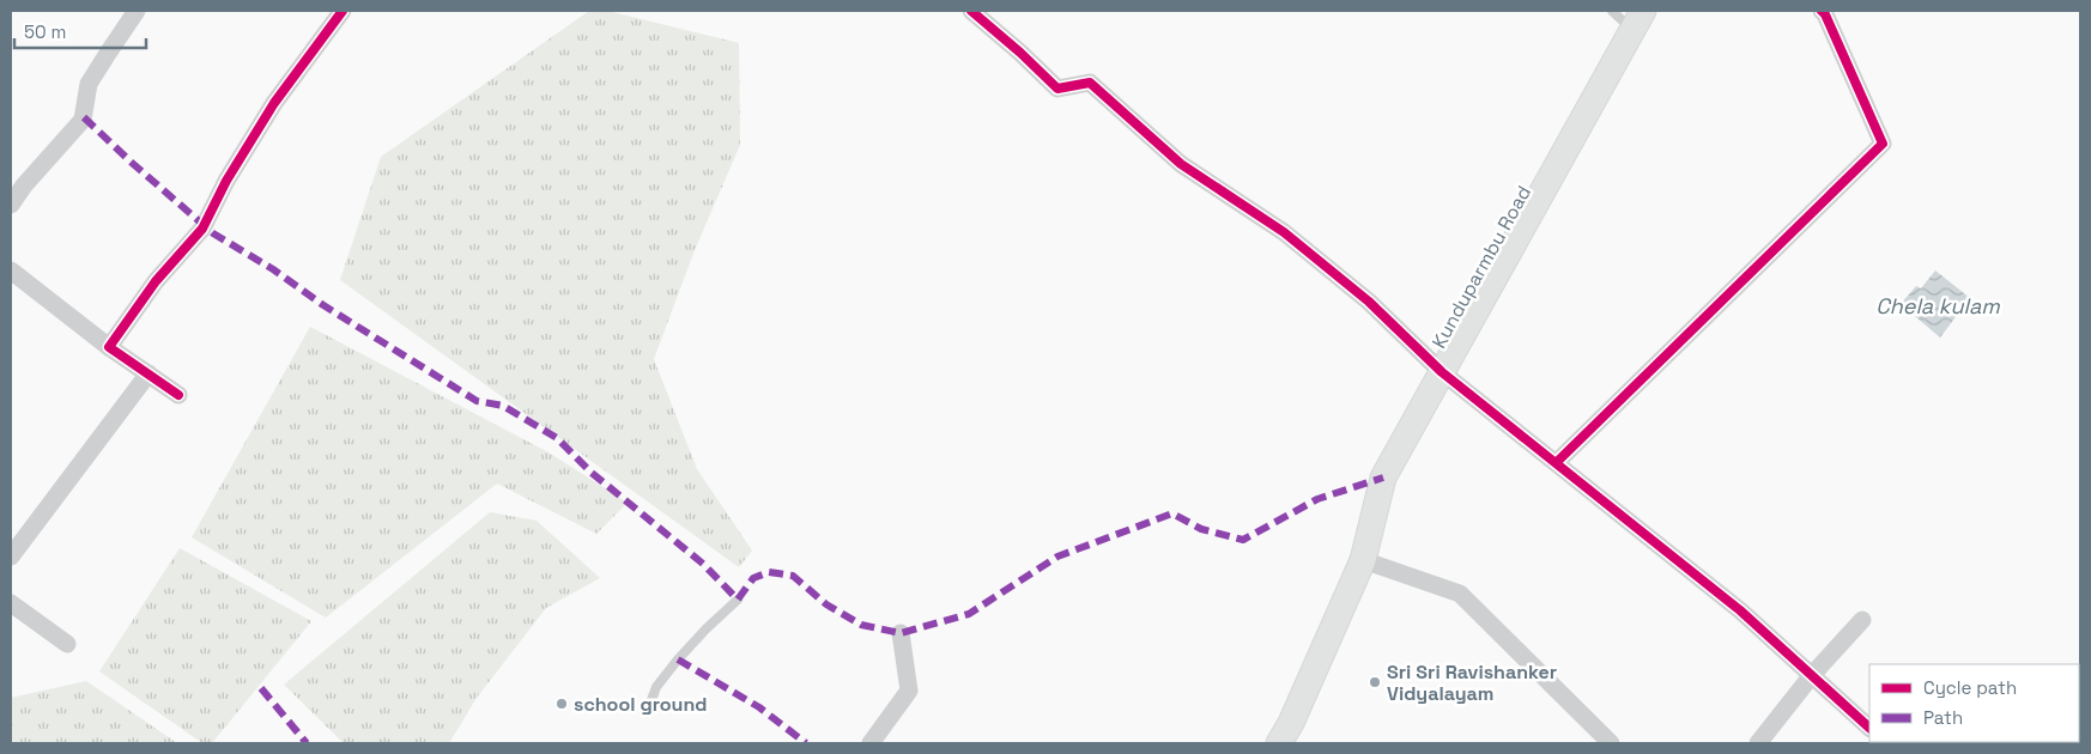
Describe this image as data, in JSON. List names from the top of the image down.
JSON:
{
  "streets": {
    "main road": ["Kunduparmbu Road"]
  },
  "water": ["Chela kulam"],
  "places": ["Sri Sri Ravishanker Vidyalayam", "school ground"],
  "legend": ["Cycle path", "Path"],
  "scale_bar": "50 m"
}
